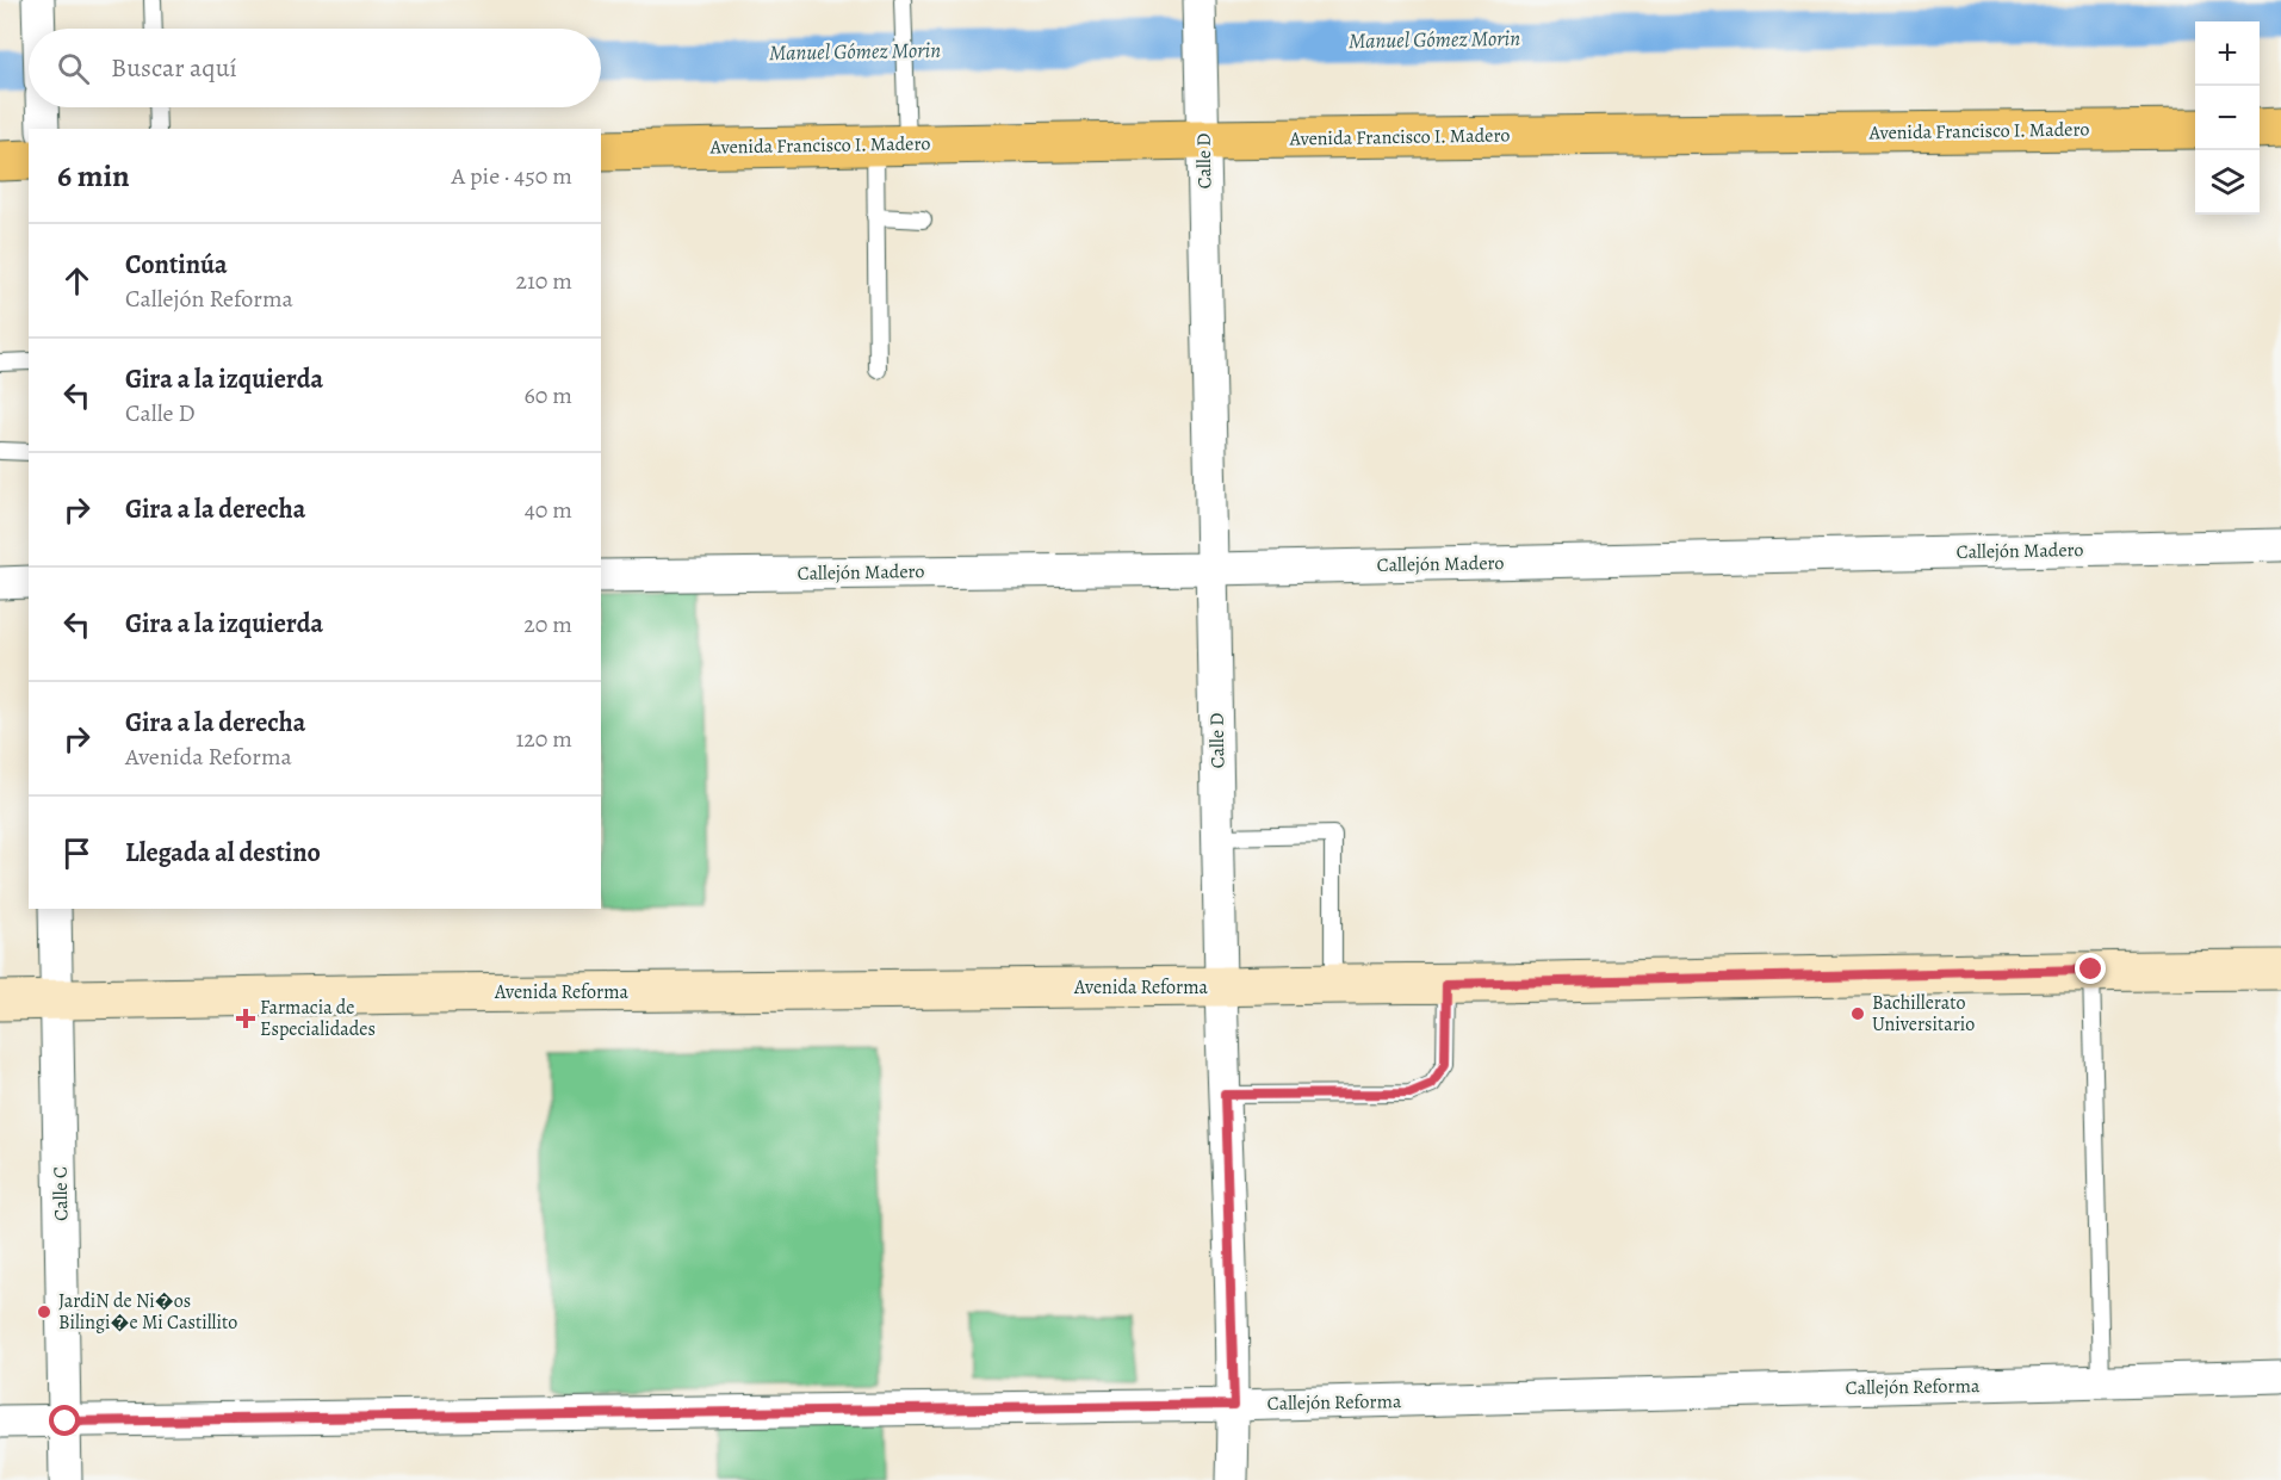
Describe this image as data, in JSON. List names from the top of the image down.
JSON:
{
  "streets": {
    "main road": ["Avenida Francisco I. Madero", "Avenida Reforma"],
    "street": [
      "Calle D",
      "Callejón Madero",
      "Calle C",
      "Callejón Reforma"
    ]
  },
  "crossings": [
    ["Avenida Francisco I. Madero", "Calle D"],
    ["Calle D", "Callejón Madero"],
    ["Calle D", "Avenida Reforma"],
    ["Calle D", "Callejón Reforma"],
    ["Avenida Reforma", "Calle C"],
    ["Calle C", "Callejón Reforma"]
  ],
  "water": ["Manuel Gómez Morin"],
  "places": {
    "other": ["Bachillerato Universitario", "JardiN de Ni�os Bilingi�e Mi Castillito"],
    "health": ["Farmacia de Especialidades"]
  },
  "page": {
    "map_buttons": ["+", "−"],
    "search": "Buscar aquí",
    "heading": ["6 min", "A pie · 450 m"],
    "list": [
      ["Continúa", "Callejón Reforma", "210 m"],
      ["Gira a la izquierda", "Calle D", "60 m"],
      ["Gira a la derecha", "40 m"],
      ["Gira a la izquierda", "20 m"],
      ["Gira a la derecha", "Avenida Reforma", "120 m"],
      "Llegada al destino"
    ]
  }
}
